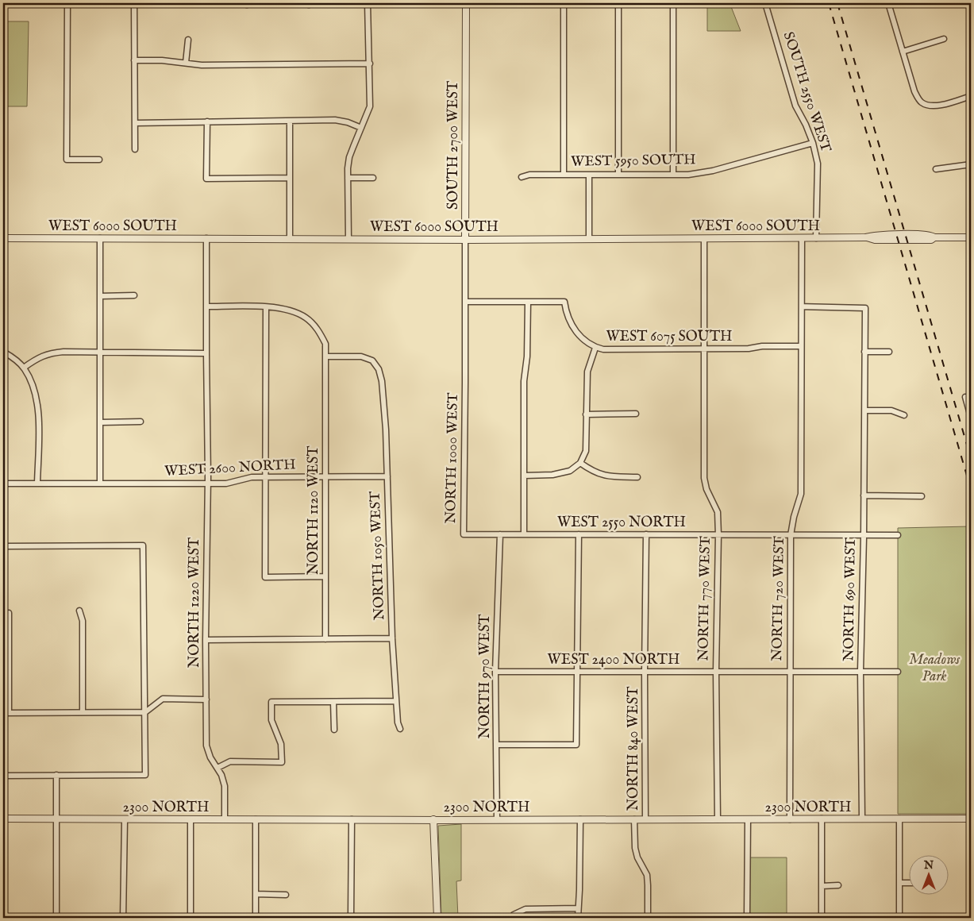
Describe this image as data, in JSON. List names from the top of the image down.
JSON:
{
  "streets": {
    "street": [
      "SOUTH 2550 WEST",
      "SOUTH 2700 WEST",
      "WEST 5950 SOUTH",
      "WEST 6000 SOUTH",
      "WEST 6075 SOUTH",
      "NORTH 1000 WEST",
      "WEST 2600 NORTH",
      "NORTH 1120 WEST",
      "WEST 2550 NORTH",
      "NORTH 1050 WEST",
      "NORTH 770 WEST",
      "NORTH 720 WEST",
      "NORTH 690 WEST",
      "NORTH 1220 WEST",
      "WEST 2400 NORTH",
      "NORTH 970 WEST",
      "NORTH 840 WEST",
      "2300 NORTH"
    ]
  },
  "crossings": [
    ["SOUTH 2550 WEST", "WEST 5950 SOUTH"],
    ["SOUTH 2550 WEST", "WEST 6000 SOUTH"],
    ["SOUTH 2700 WEST", "WEST 6000 SOUTH"],
    ["SOUTH 2700 WEST", "NORTH 1000 WEST"],
    ["WEST 6000 SOUTH", "NORTH 720 WEST"],
    ["WEST 6000 SOUTH", "NORTH 1220 WEST"],
    ["WEST 6075 SOUTH", "NORTH 770 WEST"],
    ["WEST 6075 SOUTH", "NORTH 720 WEST"],
    ["NORTH 1000 WEST", "WEST 2550 NORTH"],
    ["WEST 2600 NORTH", "NORTH 1120 WEST"],
    ["WEST 2600 NORTH", "NORTH 1050 WEST"],
    ["WEST 2600 NORTH", "NORTH 1220 WEST"],
    ["NORTH 1120 WEST", "NORTH 1050 WEST"],
    ["WEST 2550 NORTH", "NORTH 770 WEST"],
    ["WEST 2550 NORTH", "NORTH 720 WEST"],
    ["WEST 2550 NORTH", "NORTH 690 WEST"],
    ["WEST 2550 NORTH", "NORTH 970 WEST"],
    ["WEST 2550 NORTH", "NORTH 840 WEST"],
    ["NORTH 770 WEST", "WEST 2400 NORTH"],
    ["NORTH 770 WEST", "2300 NORTH"],
    ["NORTH 720 WEST", "NORTH 690 WEST"],
    ["NORTH 720 WEST", "WEST 2400 NORTH"],
    ["NORTH 720 WEST", "2300 NORTH"],
    ["NORTH 690 WEST", "WEST 2400 NORTH"],
    ["NORTH 690 WEST", "2300 NORTH"],
    ["NORTH 1220 WEST", "2300 NORTH"],
    ["WEST 2400 NORTH", "NORTH 970 WEST"],
    ["WEST 2400 NORTH", "NORTH 840 WEST"],
    ["NORTH 970 WEST", "2300 NORTH"],
    ["NORTH 840 WEST", "2300 NORTH"]
  ],
  "parks": ["Meadows Park"],
  "north": "top"
}
